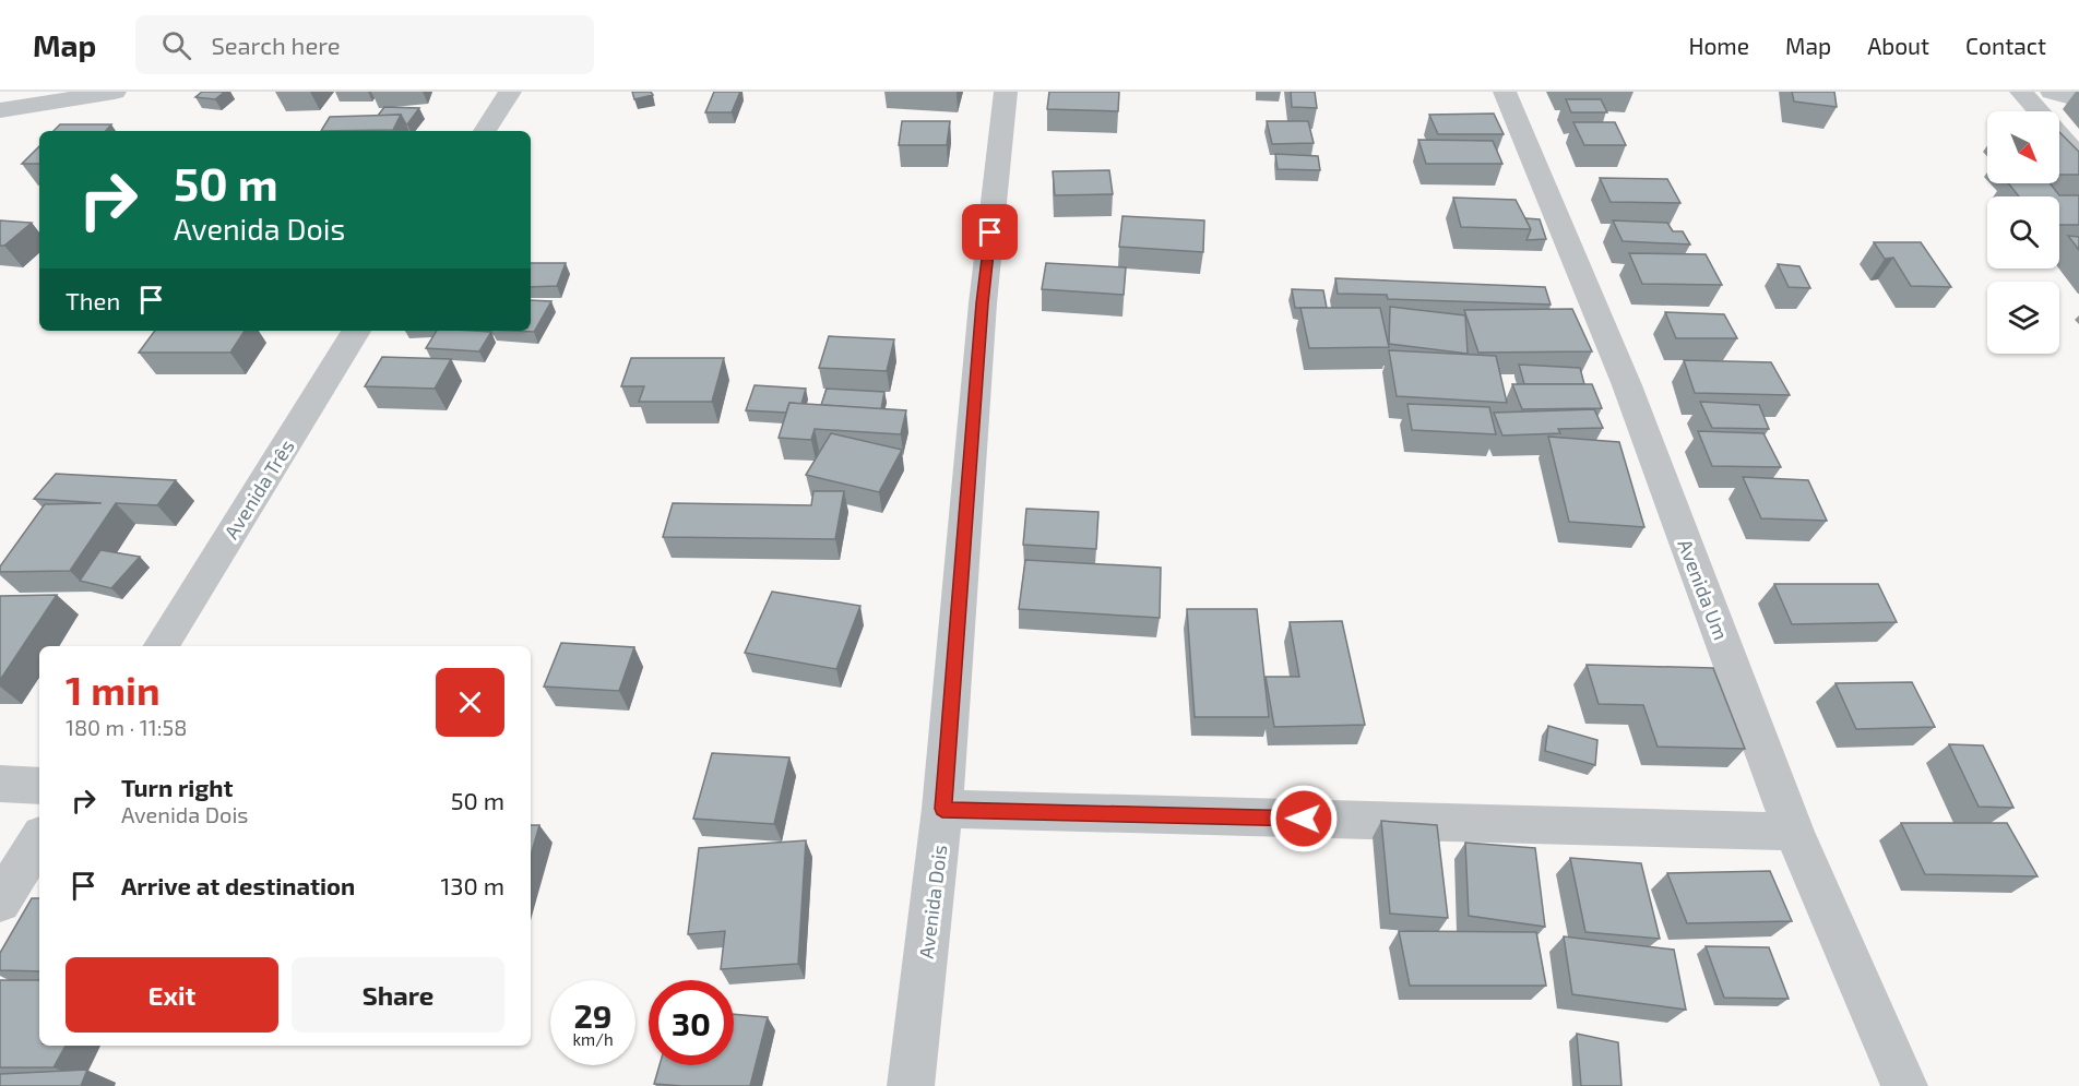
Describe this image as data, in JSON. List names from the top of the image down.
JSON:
{
  "streets": {
    "street": ["Avenida Três", "Avenida Um", "Avenida Dois"]
  },
  "north": "bottom right",
  "page": {
    "header": "Map",
    "search": "Search here",
    "nav": [
      "Home",
      "Map",
      "About",
      "Contact"
    ],
    "turn": ["50 m", "Avenida Dois"],
    "then": "Then",
    "heading": ["1 min", "180 m · 11:58"],
    "list": [
      {
        "name": "Turn right",
        "note": "Avenida Dois",
        "value": "50 m"
      },
      {
        "name": "Arrive at destination",
        "value": "130 m"
      }
    ],
    "buttons": ["Exit", "Share"],
    "speed": "29 km/h",
    "limit": "30"
  }
}
